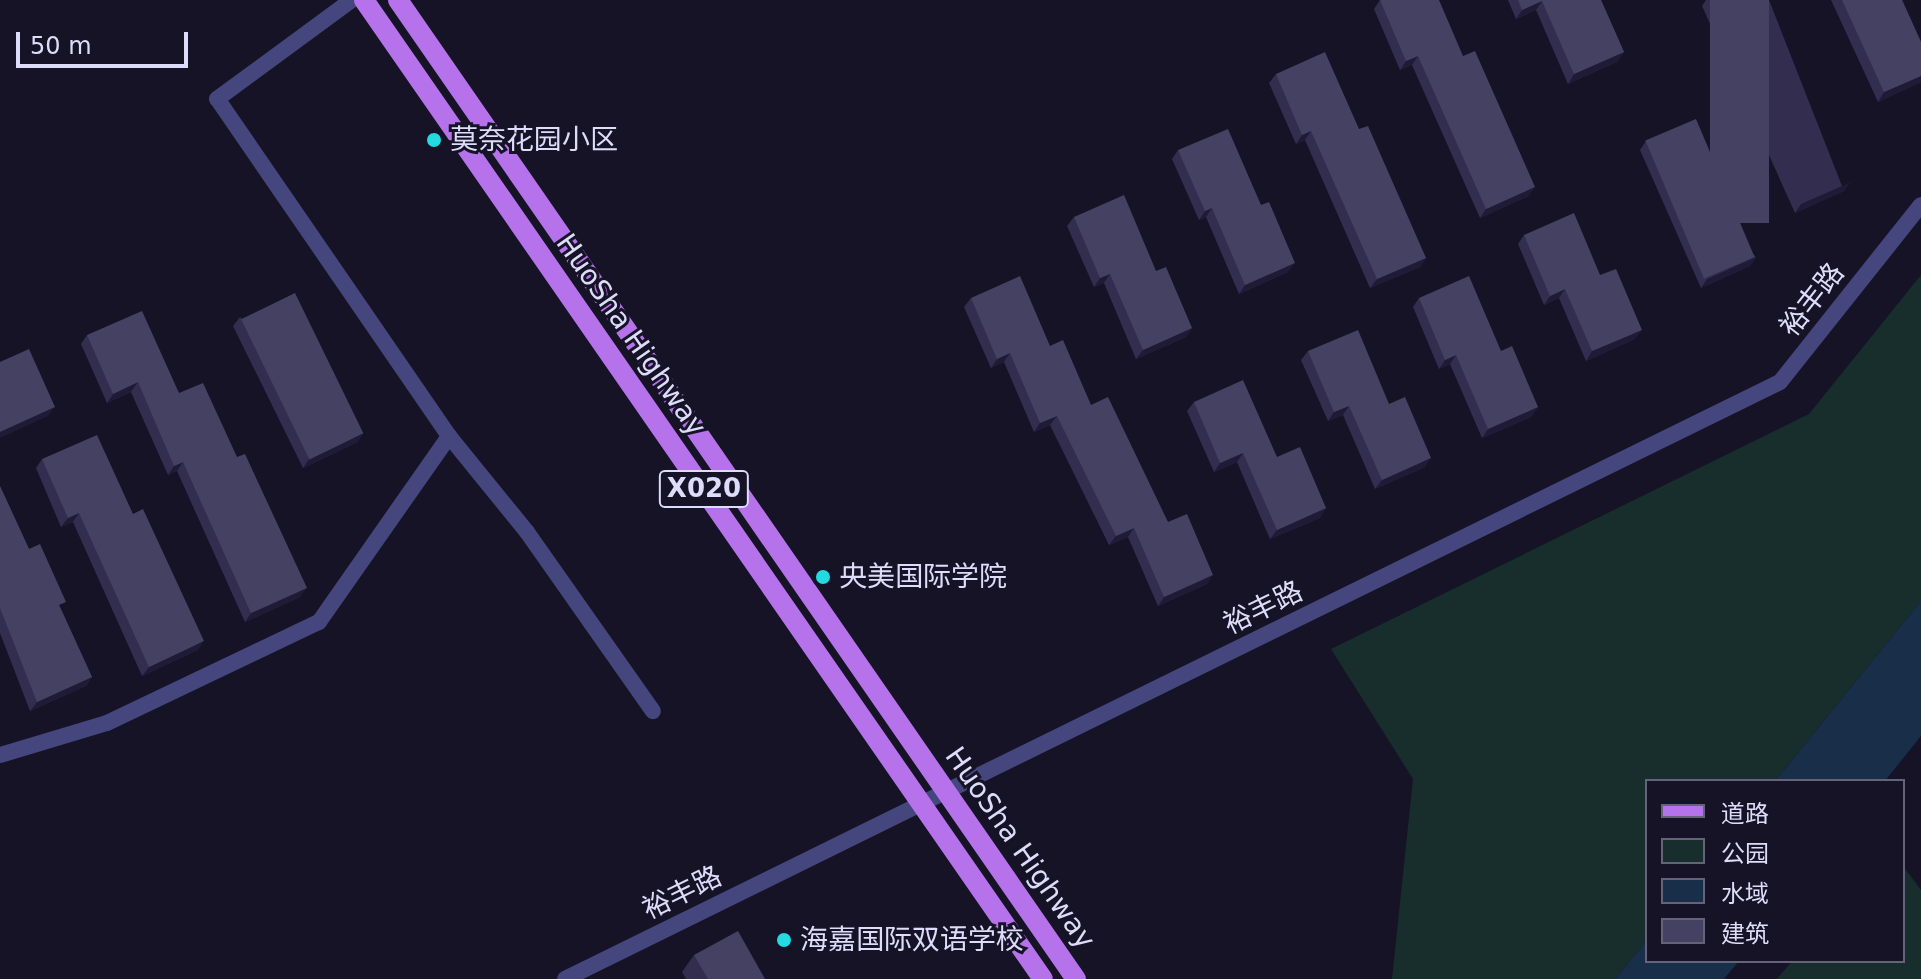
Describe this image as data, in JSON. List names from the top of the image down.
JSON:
{
  "streets": {
    "main road": ["HuoSha Highway", "X020"],
    "street": ["裕丰路"]
  },
  "crossings": [
    ["裕丰路", "HuoSha Highway"]
  ],
  "places": ["莫奈花园小区", "央美国际学院", "海嘉国际双语学校"],
  "legend": [
    "道路",
    "公园",
    "水域",
    "建筑"
  ],
  "scale_bar": "50 m"
}
